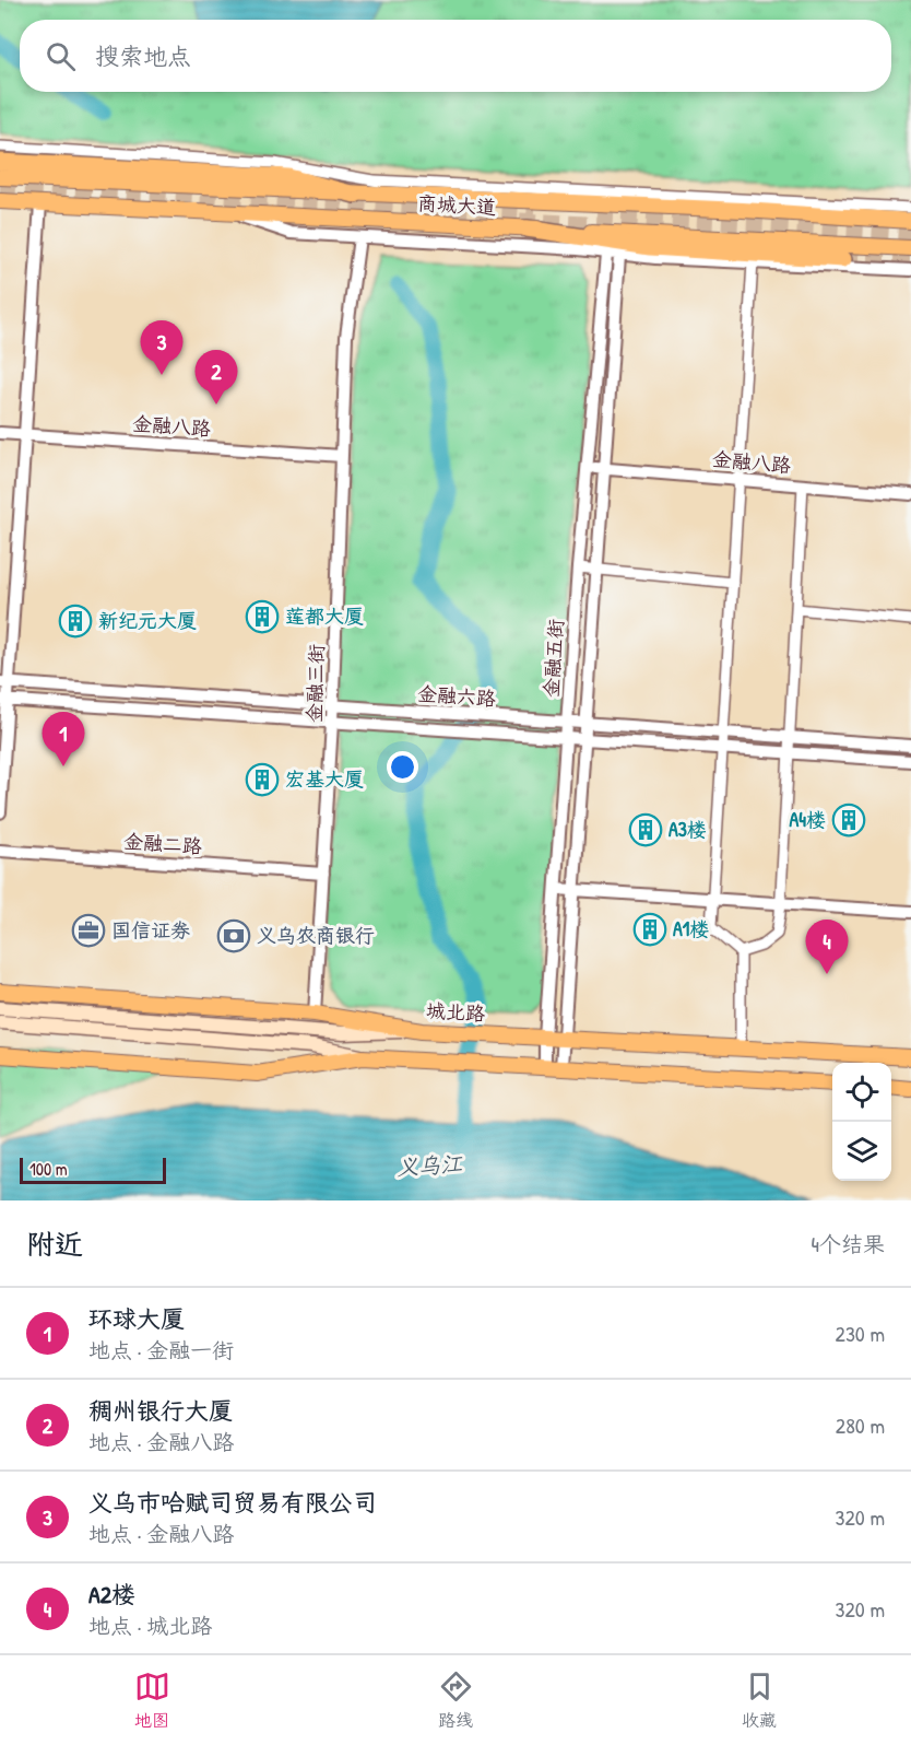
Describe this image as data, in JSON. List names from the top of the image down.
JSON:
{
  "streets": {
    "main road": ["商城大道", "城北路"],
    "street": [
      "金融八路",
      "金融五街",
      "金融三街",
      "金融六路",
      "金融二路"
    ]
  },
  "crossings": [
    ["金融八路", "金融五街"],
    ["金融八路", "金融三街"],
    ["金融五街", "金融六路"],
    ["金融五街", "城北路"],
    ["金融三街", "金融六路"],
    ["金融三街", "金融二路"],
    ["金融三街", "城北路"]
  ],
  "water": ["义乌江"],
  "places": {
    "building": [
      "莲都大厦",
      "新纪元大厦",
      "宏基大厦",
      "A4楼",
      "A3楼",
      "A1楼"
    ],
    "office": ["国信证券"],
    "bank": ["义乌农商银行"]
  },
  "scale_bar": "100 m",
  "page": {
    "search": "搜索地点",
    "pins": [
      "3",
      "2",
      "1",
      "4"
    ],
    "scale": "100 m",
    "heading": ["附近", "4个结果"],
    "list": [
      {
        "mark": "1",
        "name": "环球大厦",
        "note": "地点 · 金融一街",
        "value": "230 m"
      },
      {
        "mark": "2",
        "name": "稠州银行大厦",
        "note": "地点 · 金融八路",
        "value": "280 m"
      },
      {
        "mark": "3",
        "name": "义乌市哈赋司贸易有限公司",
        "note": "地点 · 金融八路",
        "value": "320 m"
      },
      {
        "mark": "4",
        "name": "A2楼",
        "note": "地点 · 城北路",
        "value": "320 m"
      }
    ],
    "nav": ["地图", "路线", "收藏"]
  }
}
